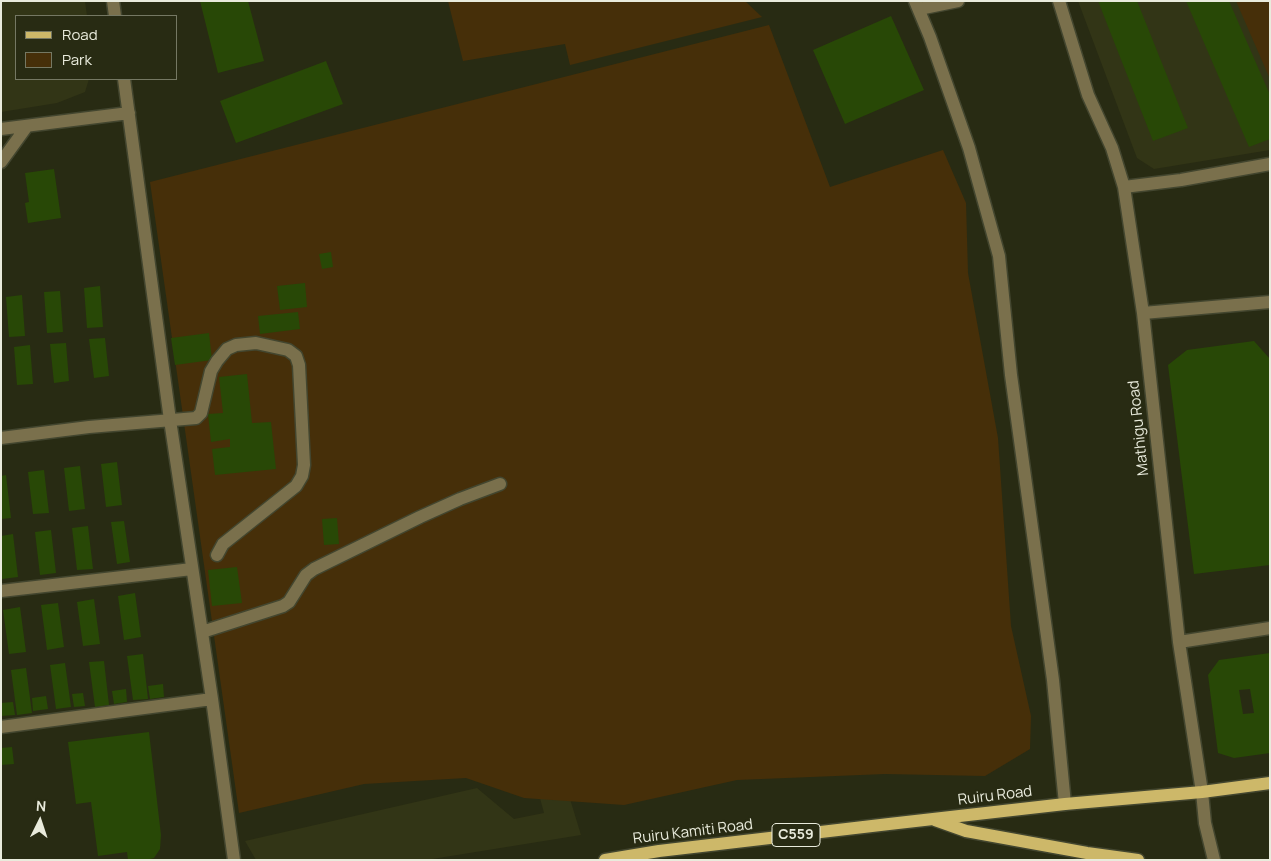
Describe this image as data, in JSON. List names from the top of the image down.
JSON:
{
  "streets": {
    "main road": ["Ruiru Road", "Ruiru Kamiti Road", "C559"],
    "street": ["Mathigu Road"]
  },
  "crossings": [
    ["Mathigu Road", "Ruiru Road"],
    ["Ruiru Road", "Ruiru Kamiti Road"]
  ],
  "legend": ["Road", "Park"],
  "north": "top"
}
